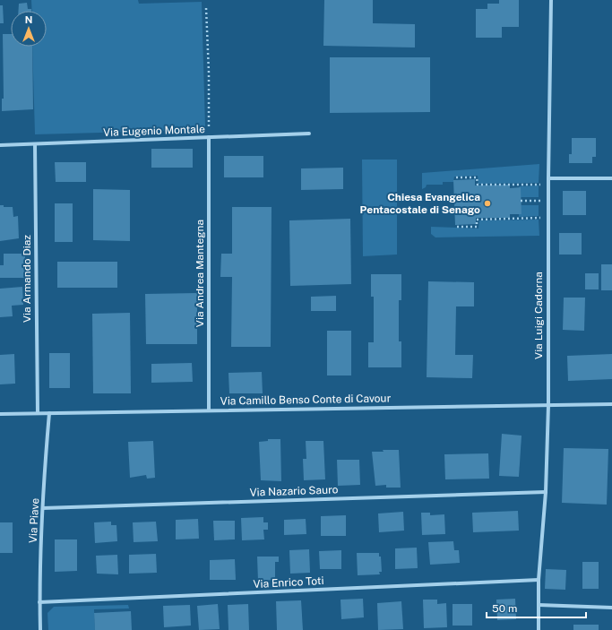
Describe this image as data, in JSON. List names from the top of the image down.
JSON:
{
  "streets": {
    "street": [
      "Via Eugenio Montale",
      "Via Andrea Mantegna",
      "Via Armando Diaz",
      "Via Luigi Cadorna",
      "Via Camillo Benso Conte di Cavour",
      "Via Nazario Sauro",
      "Via Piave",
      "Via Enrico Toti"
    ]
  },
  "crossings": [
    ["Via Eugenio Montale", "Via Andrea Mantegna"],
    ["Via Eugenio Montale", "Via Armando Diaz"],
    ["Via Andrea Mantegna", "Via Camillo Benso Conte di Cavour"],
    ["Via Armando Diaz", "Via Camillo Benso Conte di Cavour"],
    ["Via Luigi Cadorna", "Via Camillo Benso Conte di Cavour"],
    ["Via Luigi Cadorna", "Via Nazario Sauro"],
    ["Via Luigi Cadorna", "Via Enrico Toti"],
    ["Via Camillo Benso Conte di Cavour", "Via Piave"],
    ["Via Nazario Sauro", "Via Piave"],
    ["Via Piave", "Via Enrico Toti"]
  ],
  "places": ["Chiesa Evangelica Pentacostale di Senago"],
  "scale_bar": "50 m",
  "north": "top"
}
